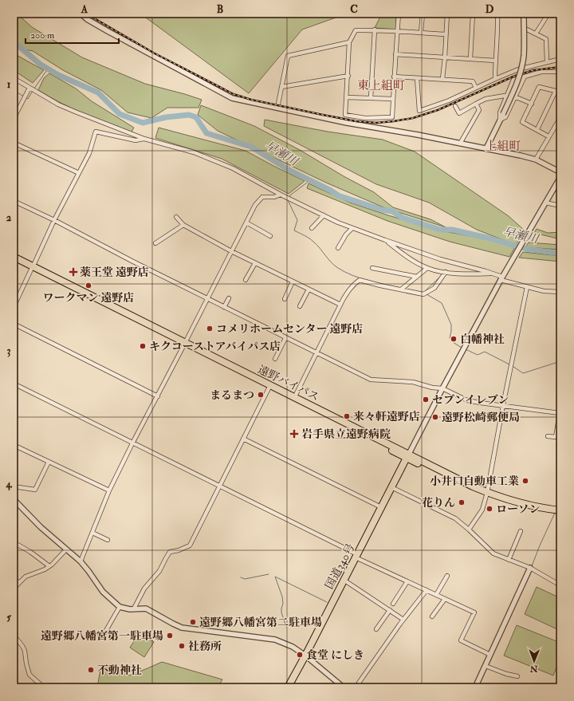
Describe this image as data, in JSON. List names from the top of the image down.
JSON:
{
  "streets": {
    "highway": ["遠野バイパス", "国道340号"]
  },
  "crossings": [
    ["遠野バイパス", "国道340号"]
  ],
  "districts": ["東上組町", "上組町"],
  "water": ["早瀬川"],
  "places": {
    "health": ["薬王堂 遠野店", "岩手県立遠野病院"],
    "other": [
      "ワークマン 遠野店",
      "コメリホームセンター 遠野店",
      "白幡神社",
      "キクコーストアバイパス店",
      "まるまつ",
      "セブンイレブン",
      "来々軒遠野店",
      "遠野松崎郵便局",
      "小井口自動車工業",
      "花りん",
      "ローソン",
      "遠野郷八幡宮第二駐車場",
      "遠野郷八幡宮第一駐車場",
      "社務所",
      "食堂 にしき",
      "不動神社"
    ]
  },
  "scale_bar": "200 m",
  "north": "bottom",
  "grid": {
    "columns": [
      "A",
      "B",
      "C",
      "D"
    ],
    "rows": [
      "1",
      "2",
      "3",
      "4",
      "5"
    ]
  }
}
